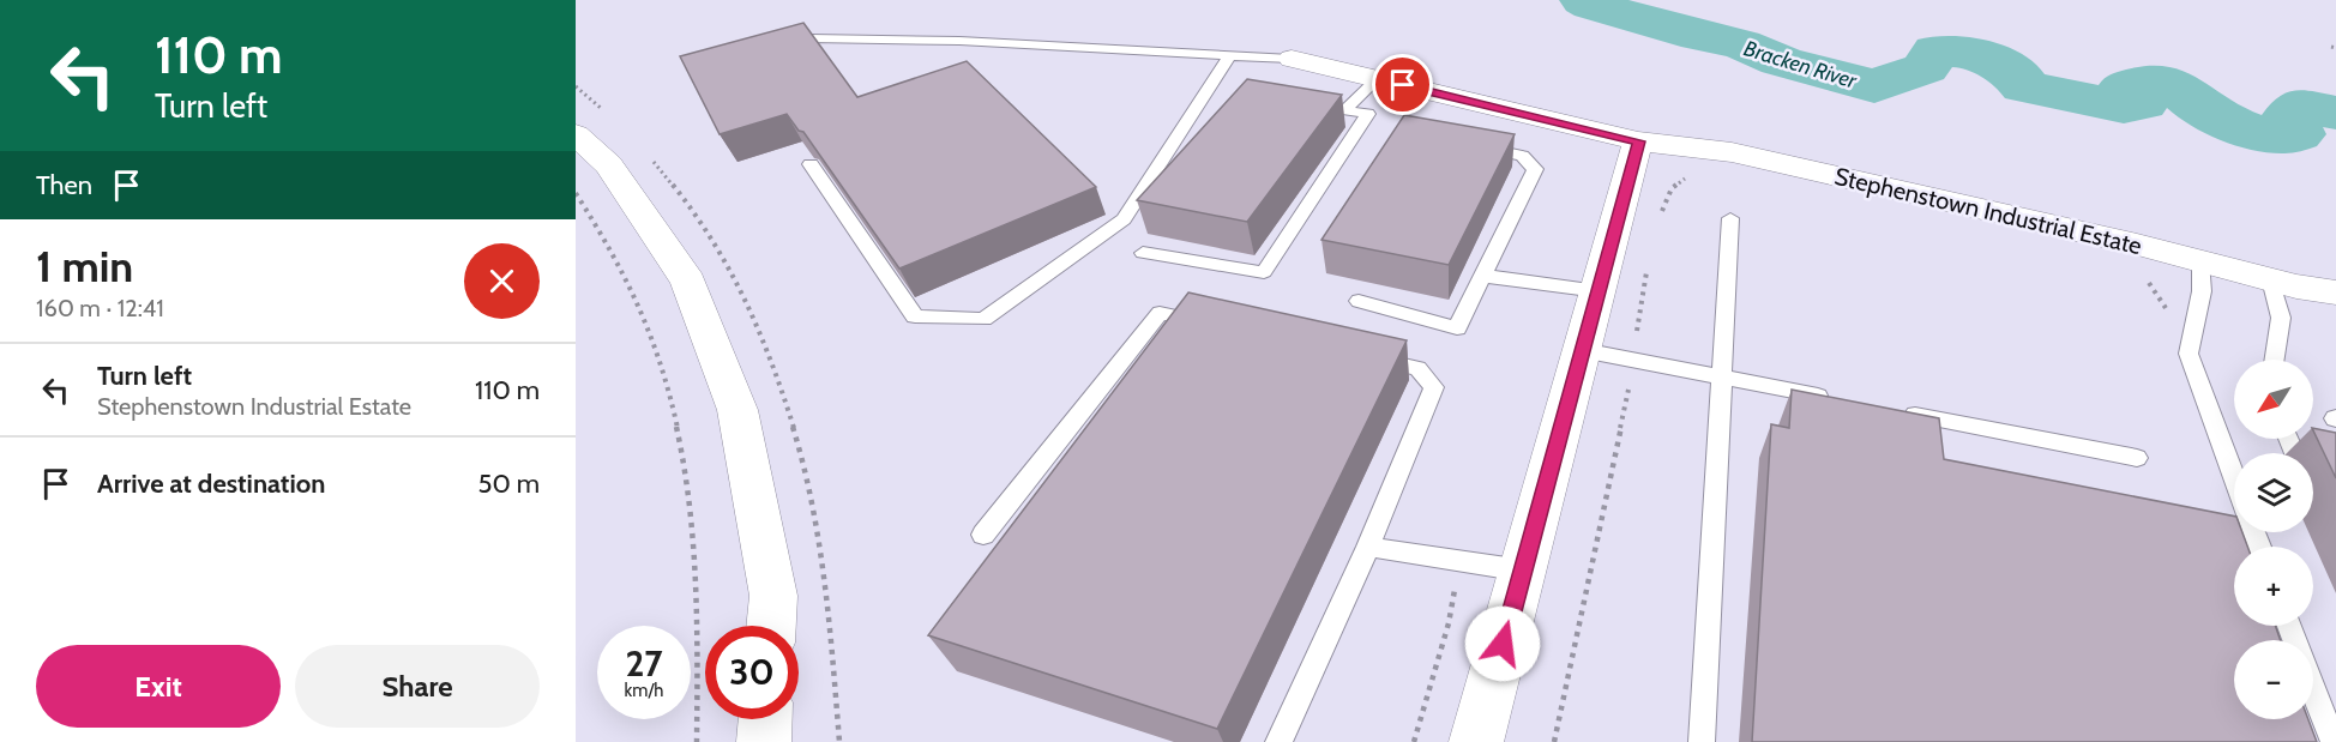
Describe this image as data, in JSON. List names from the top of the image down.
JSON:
{
  "streets": {
    "street": ["Stephenstown Industrial Estate"]
  },
  "water": ["Bracken River"],
  "north": "bottom left",
  "page": {
    "turn": ["110 m", "Turn left"],
    "then": "Then",
    "heading": ["1 min", "160 m · 12:41"],
    "list": [
      {
        "name": "Turn left",
        "note": "Stephenstown Industrial Estate",
        "value": "110 m"
      },
      {
        "name": "Arrive at destination",
        "value": "50 m"
      }
    ],
    "map_buttons": ["+", "−"],
    "speed": "27 km/h",
    "limit": "30",
    "buttons": ["Exit", "Share"]
  }
}
